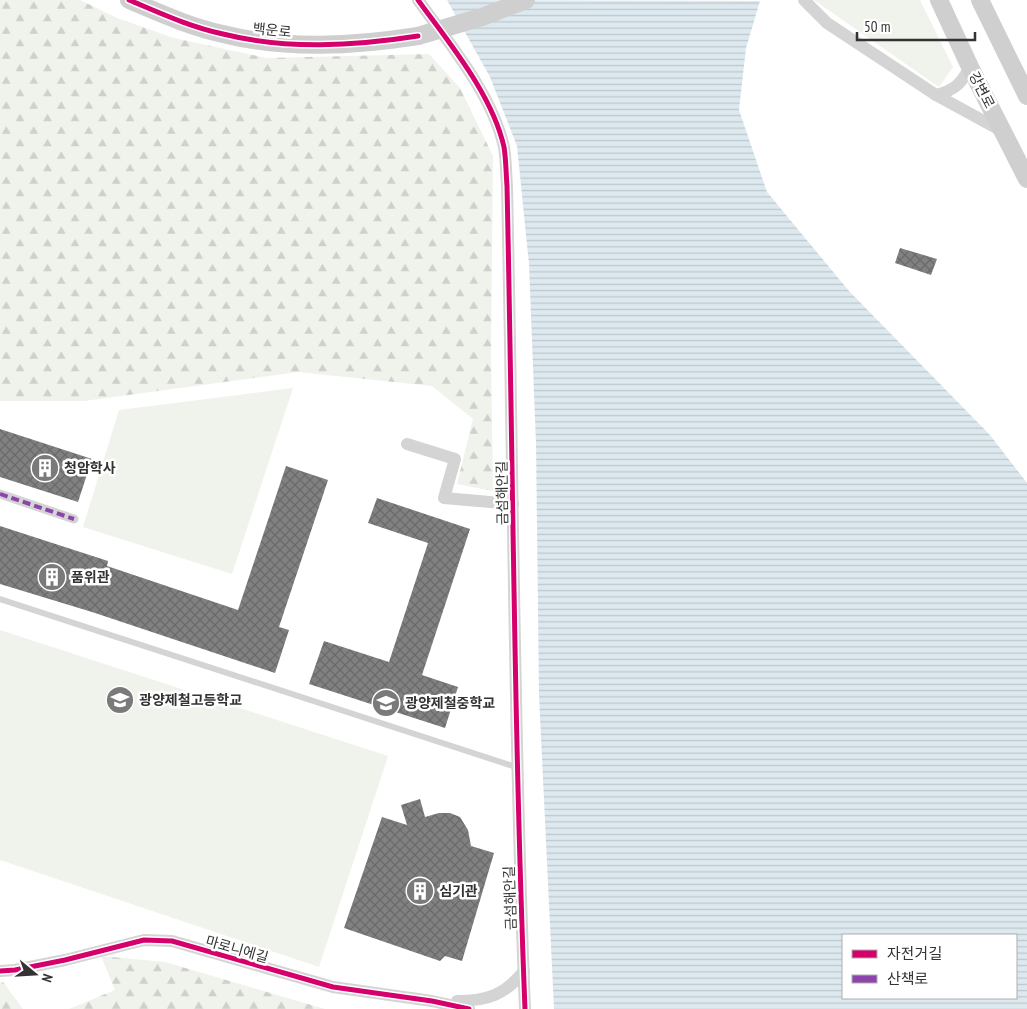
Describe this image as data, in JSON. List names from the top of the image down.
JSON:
{
  "streets": {
    "main road": ["백운로", "강변로"],
    "street": ["금섬해안길", "마로니에길"]
  },
  "places": {
    "building": ["청암학사", "품위관", "심기관"],
    "school or university": ["광양제철고등학교", "광양제철중학교"]
  },
  "legend": ["자전거길", "산책로"],
  "scale_bar": "50 m",
  "north": "right"
}
